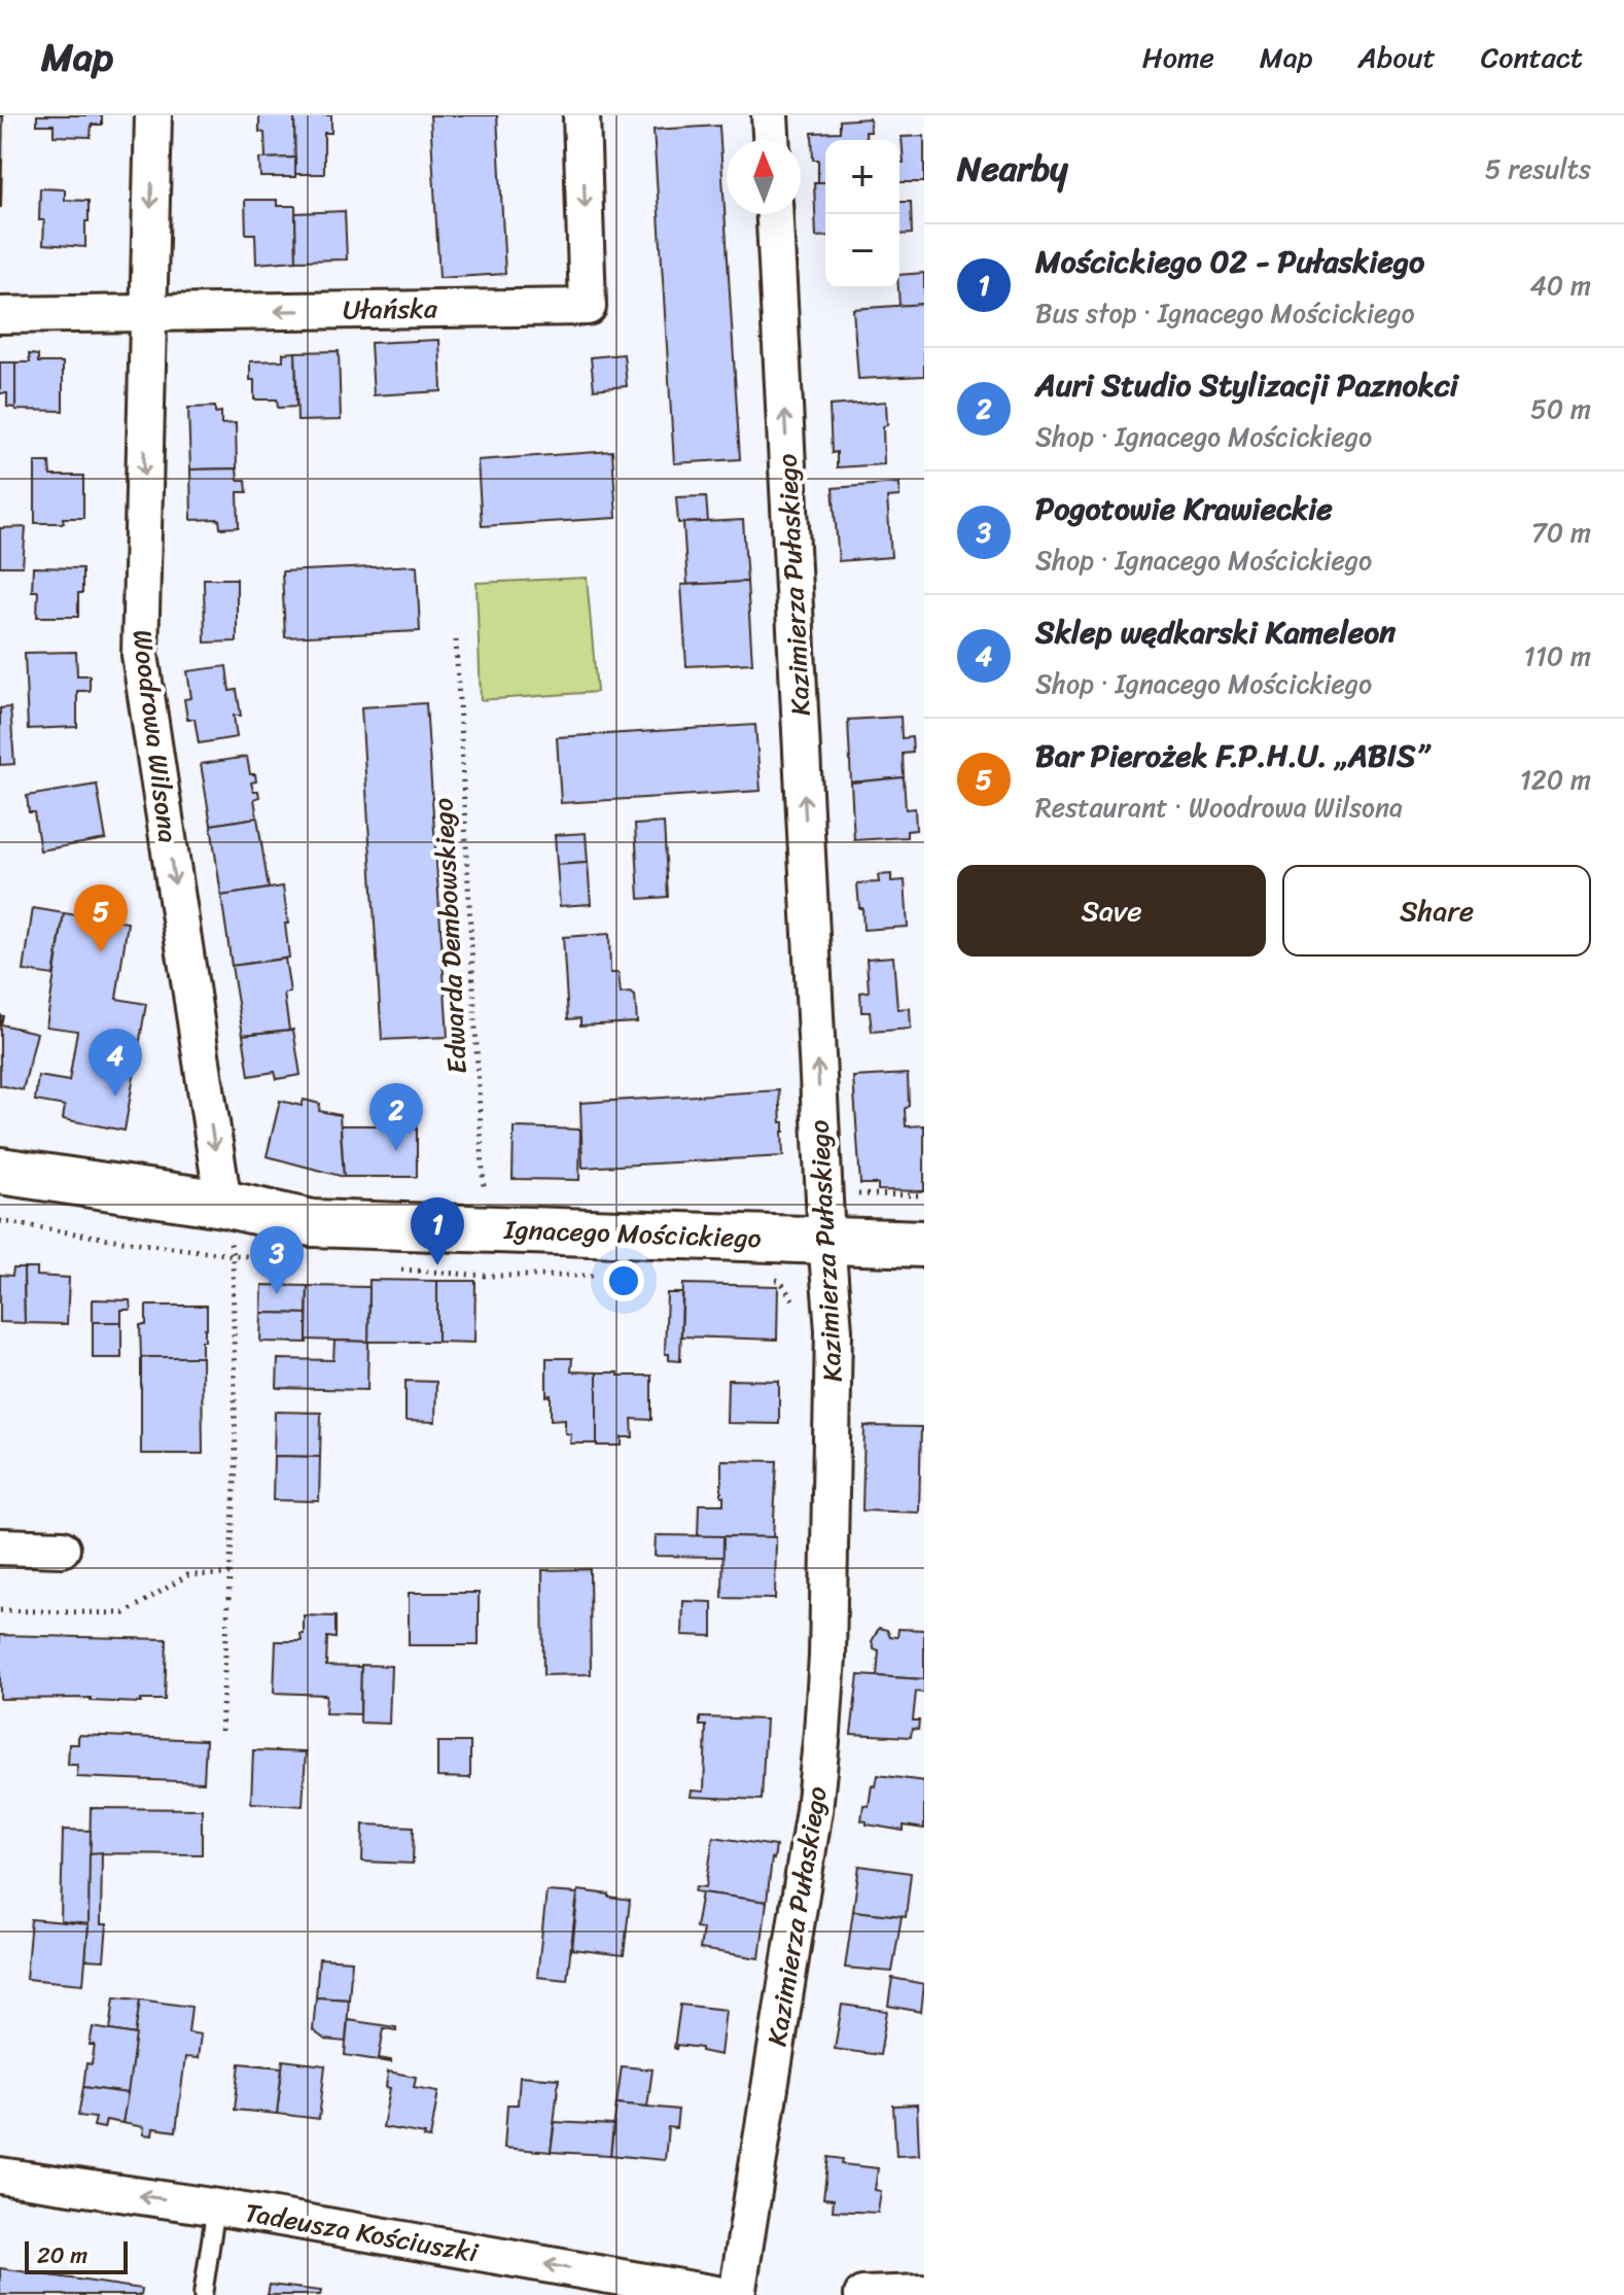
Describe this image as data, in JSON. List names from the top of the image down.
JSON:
{
  "streets": {
    "street": [
      "Ułańska",
      "Kazimierza Pułaskiego",
      "Woodrowa Wilsona",
      "Ignacego Mościckiego",
      "Tadeusza Kościuszki"
    ],
    "path": ["Edwarda Dembowskiego"]
  },
  "crossings": [
    ["Ułańska", "Woodrowa Wilsona"],
    ["Kazimierza Pułaskiego", "Ignacego Mościckiego"],
    ["Woodrowa Wilsona", "Ignacego Mościckiego"],
    ["Edwarda Dembowskiego", "Ignacego Mościckiego"]
  ],
  "one_way": ["Kazimierza Pułaskiego", "Woodrowa Wilsona", "Tadeusza Kościuszki"],
  "scale_bar": "20 m",
  "north": "top",
  "page": {
    "header": "Map",
    "nav": [
      "Home",
      "Map",
      "About",
      "Contact"
    ],
    "heading": ["Nearby", "5 results"],
    "map_buttons": ["+", "−"],
    "list": [
      {
        "mark": "1",
        "name": "Mościckiego 02 - Pułaskiego",
        "note": "Bus stop · Ignacego Mościckiego",
        "value": "40 m"
      },
      {
        "mark": "2",
        "name": "Auri Studio Stylizacji Paznokci",
        "note": "Shop · Ignacego Mościckiego",
        "value": "50 m"
      },
      {
        "mark": "3",
        "name": "Pogotowie Krawieckie",
        "note": "Shop · Ignacego Mościckiego",
        "value": "70 m"
      },
      {
        "mark": "4",
        "name": "Sklep wędkarski Kameleon",
        "note": "Shop · Ignacego Mościckiego",
        "value": "110 m"
      },
      {
        "mark": "5",
        "name": "Bar Pierożek F.P.H.U. „ABIS”",
        "note": "Restaurant · Woodrowa Wilsona",
        "value": "120 m"
      }
    ],
    "buttons": ["Save", "Share"],
    "pins": [
      "5",
      "4",
      "2",
      "1",
      "3"
    ],
    "scale": "20 m"
  }
}
